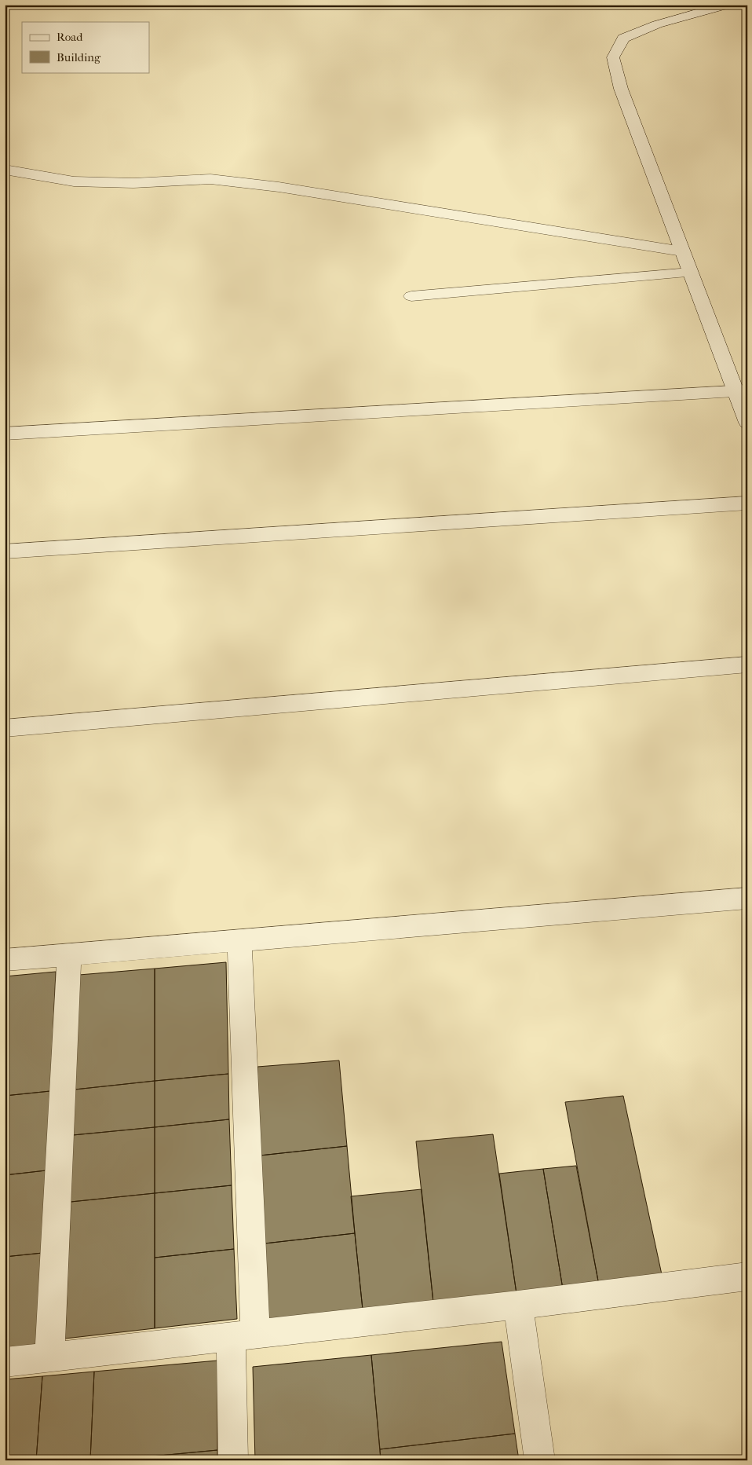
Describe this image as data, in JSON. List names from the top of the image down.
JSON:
{
  "legend": ["Road", "Building"]
}
